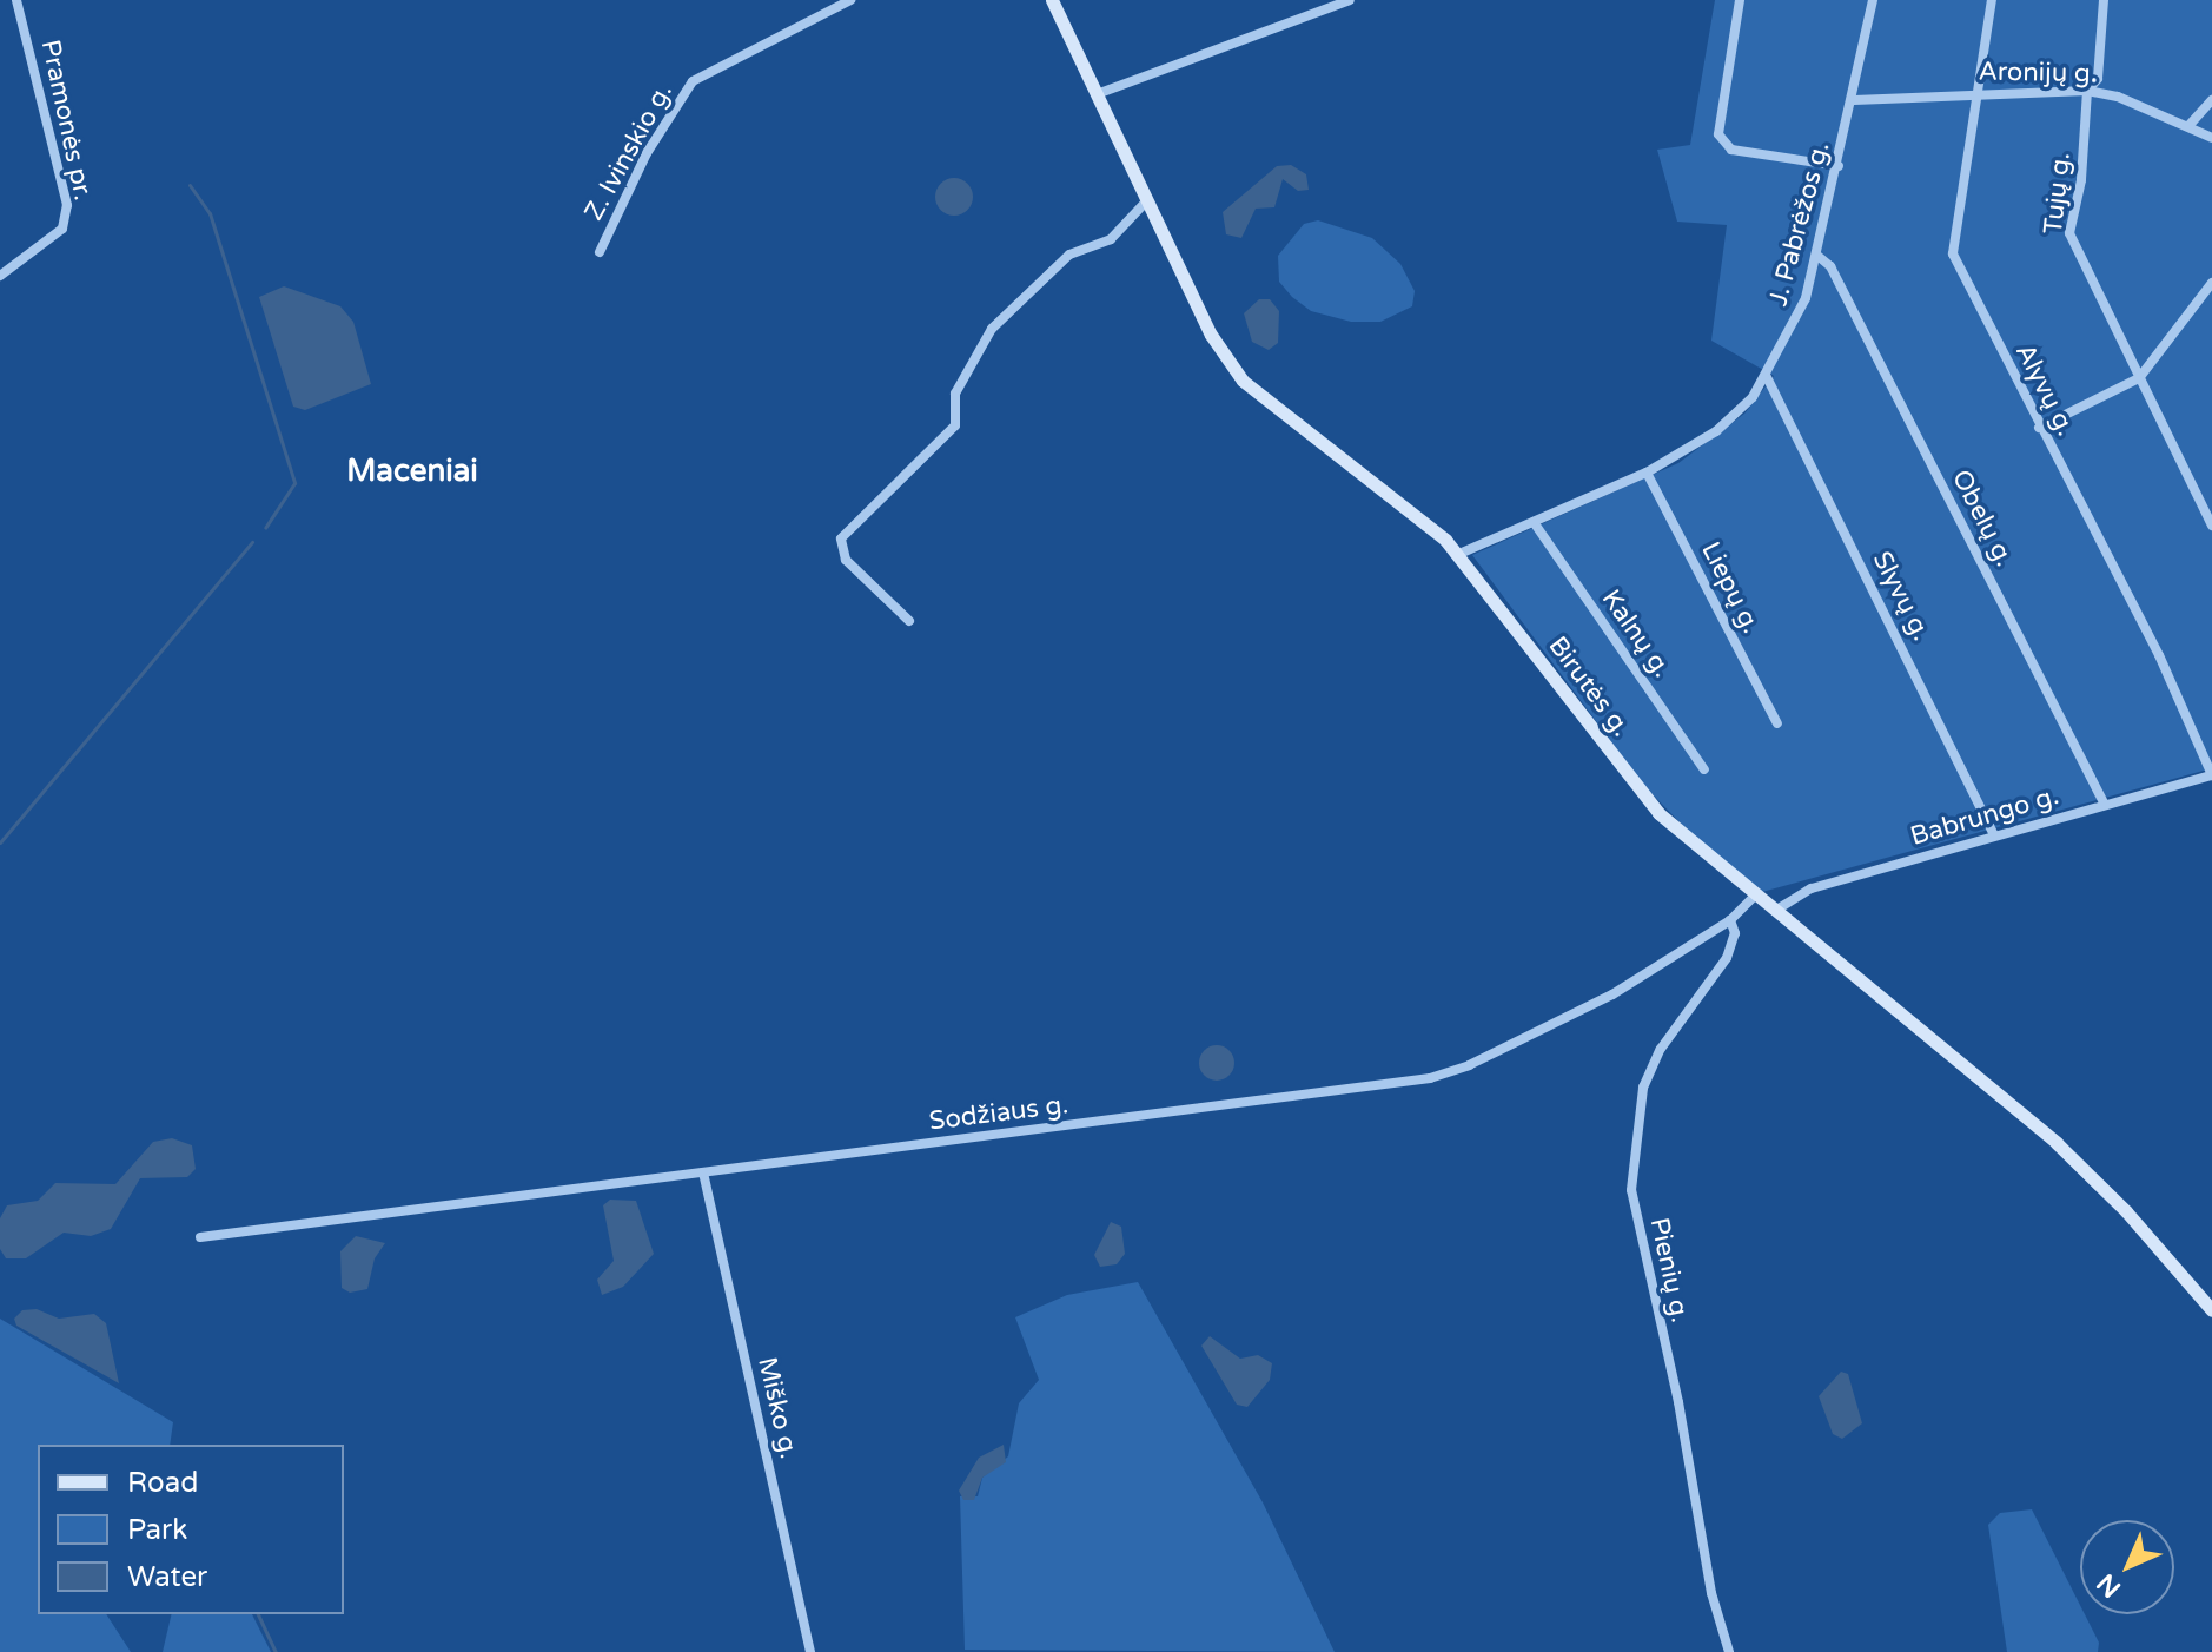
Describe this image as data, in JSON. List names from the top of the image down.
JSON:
{
  "streets": {
    "main road": ["Birutės g."],
    "street": [
      "Aronijų g.",
      "Pramonės pr.",
      "Z. Ivinskio g.",
      "Tujų g.",
      "J. Pabrėžos g.",
      "Alyvų g.",
      "Obelų g.",
      "Liepų g.",
      "Slyvų g.",
      "Kalnų g.",
      "Babrungo g.",
      "Sodžiaus g.",
      "Pienių g.",
      "Miško g."
    ]
  },
  "crossings": [
    ["Aronijų g.", "Tujų g."],
    ["Aronijų g.", "J. Pabrėžos g."],
    ["Aronijų g.", "Alyvų g."],
    ["J. Pabrėžos g.", "Obelų g."],
    ["J. Pabrėžos g.", "Liepų g."],
    ["J. Pabrėžos g.", "Slyvų g."],
    ["J. Pabrėžos g.", "Kalnų g."],
    ["J. Pabrėžos g.", "Birutės g."],
    ["Alyvų g.", "Babrungo g."],
    ["Obelų g.", "Babrungo g."],
    ["Slyvų g.", "Babrungo g."],
    ["Birutės g.", "Babrungo g."],
    ["Birutės g.", "Sodžiaus g."],
    ["Sodžiaus g.", "Pienių g."],
    ["Sodžiaus g.", "Miško g."]
  ],
  "districts": ["Maceniai"],
  "legend": ["Road", "Park", "Water"],
  "north": "bottom left"
}
